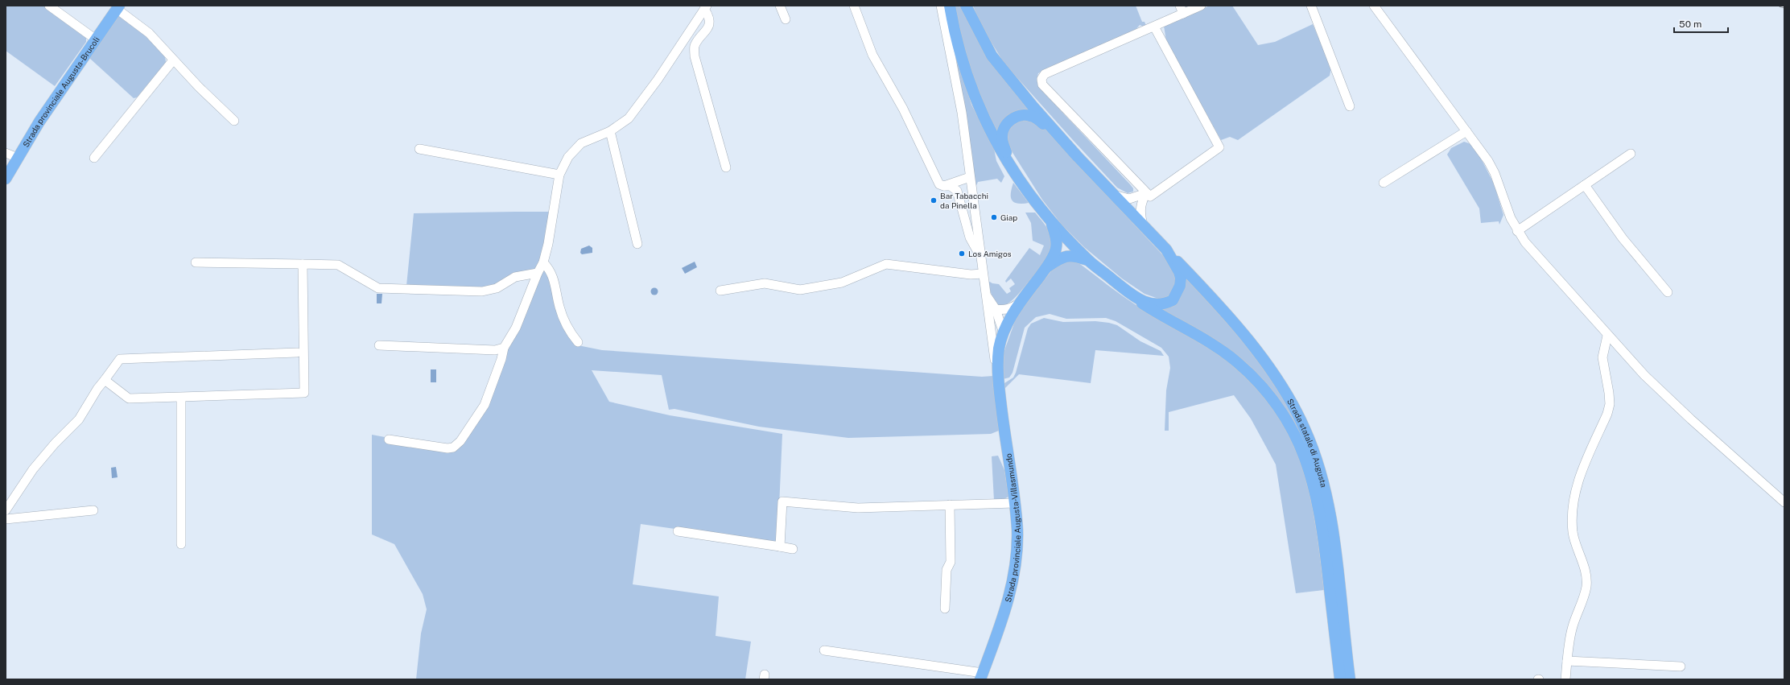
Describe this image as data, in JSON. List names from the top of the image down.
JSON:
{
  "streets": {
    "main road": ["Strada provinciale Augusta-Brucoli", "Strada statale di Augusta", "Strada provinciale Augusta-Villasmundo"]
  },
  "places": ["Bar Tabacchi da Pinella", "Giap", "Los Amigos"],
  "scale_bar": "50 m"
}
